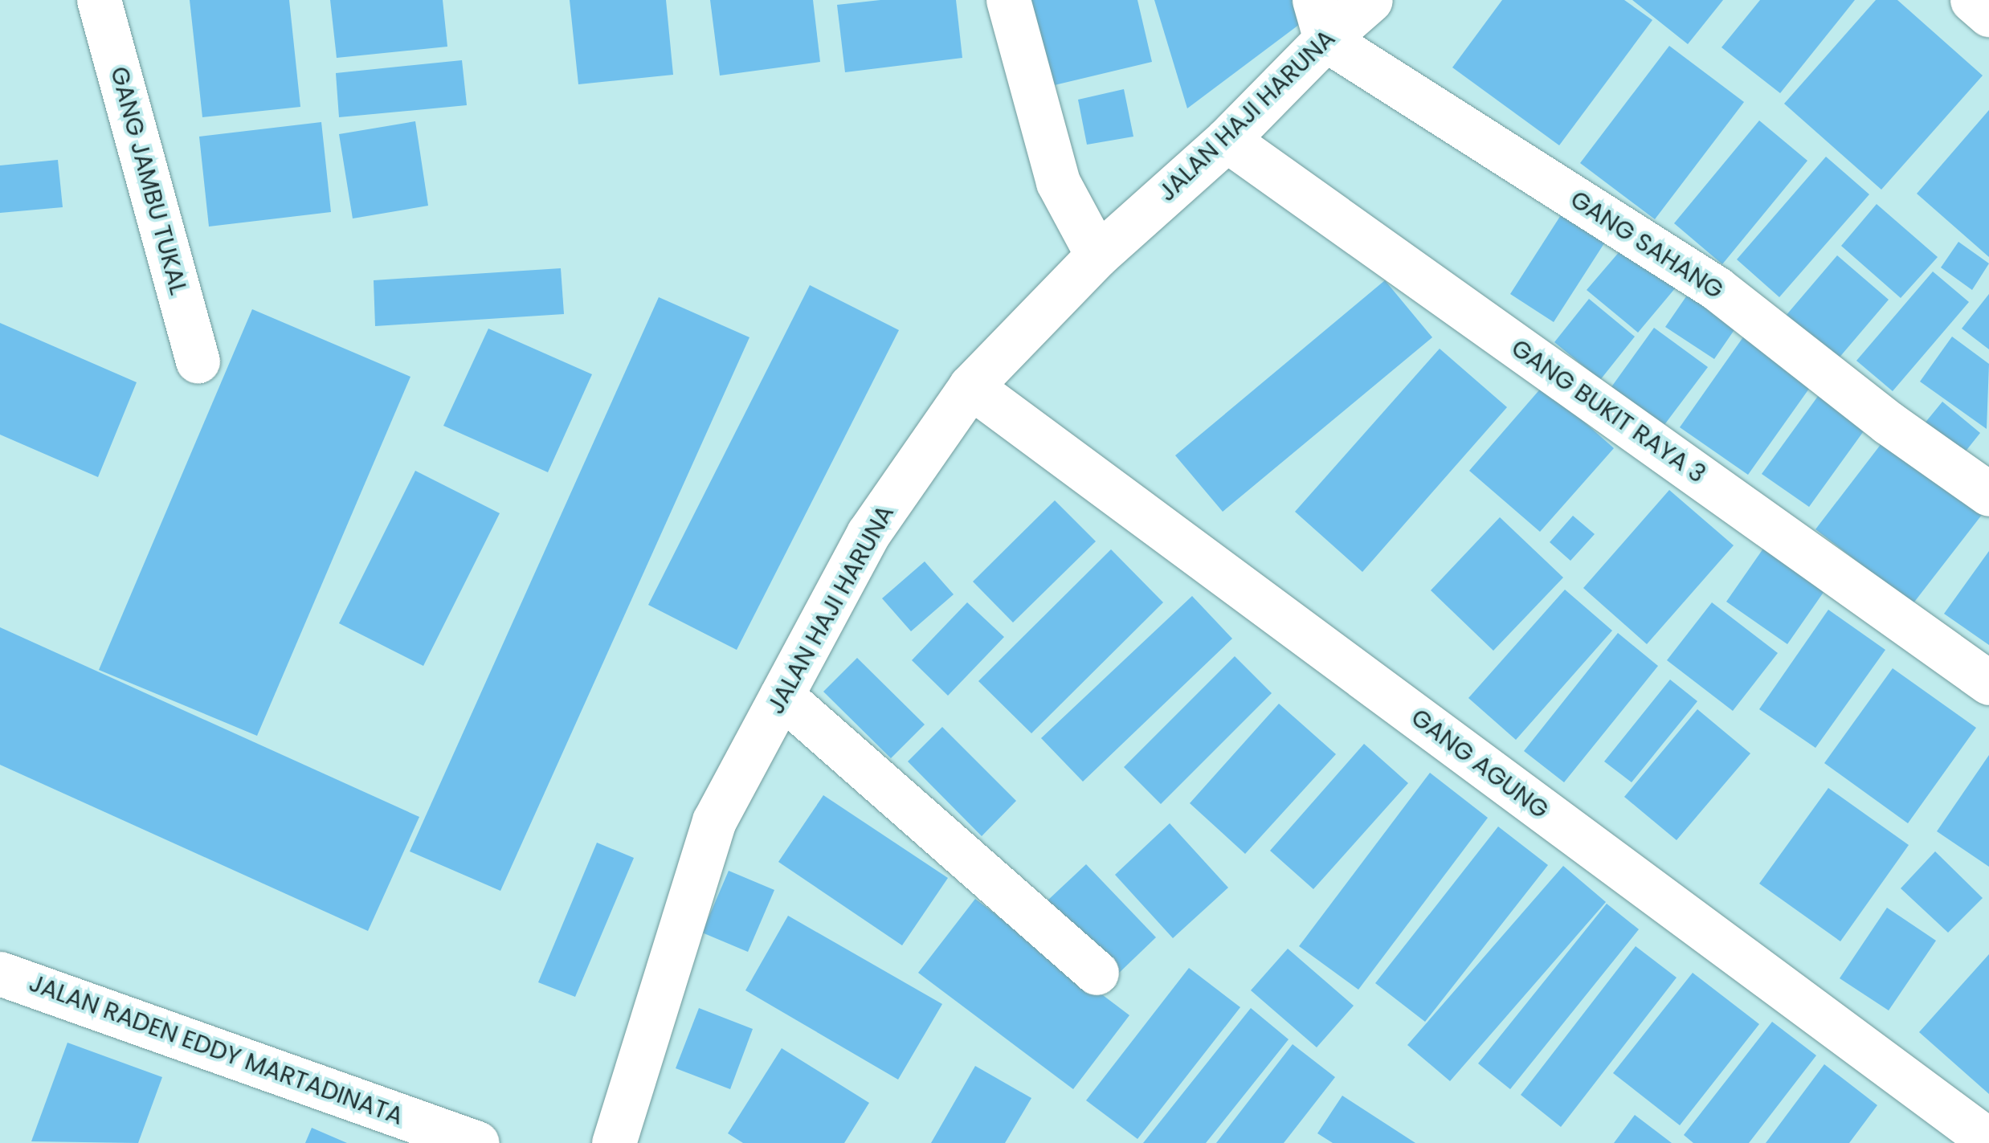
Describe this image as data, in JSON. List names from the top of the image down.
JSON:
{
  "streets": {
    "street": [
      "JALAN HAJI HARUNA",
      "GANG JAMBU TUKAL",
      "GANG SAHANG",
      "GANG BUKIT RAYA 3",
      "GANG AGUNG",
      "JALAN RADEN EDDY MARTADINATA"
    ]
  },
  "crossings": [
    ["JALAN HAJI HARUNA", "GANG SAHANG"],
    ["JALAN HAJI HARUNA", "GANG BUKIT RAYA 3"],
    ["JALAN HAJI HARUNA", "GANG AGUNG"]
  ]
}
